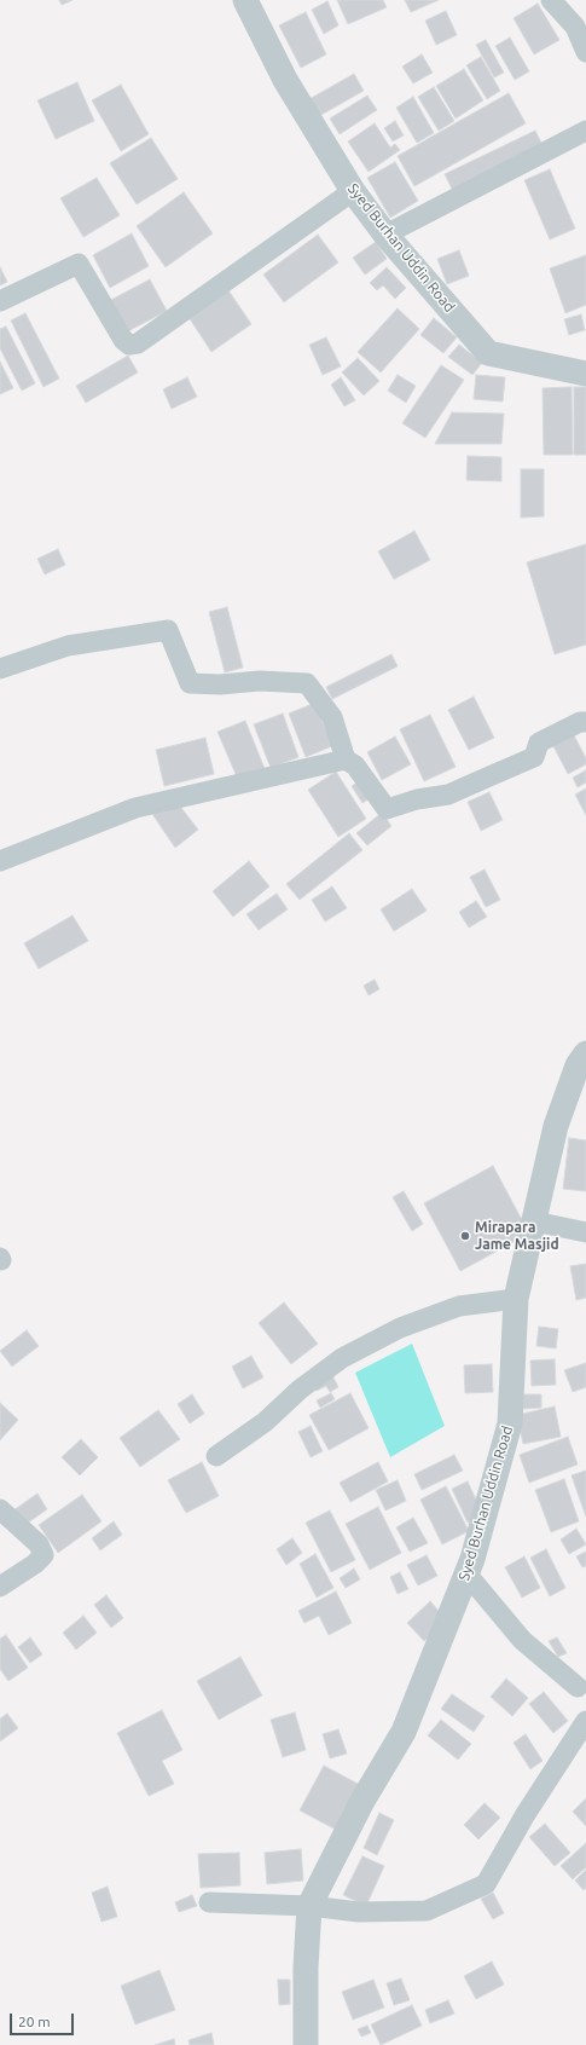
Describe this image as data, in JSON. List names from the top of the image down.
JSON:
{
  "streets": {
    "street": ["Syed Burhan Uddin Road"]
  },
  "places": ["Mirapara Jame Masjid"],
  "scale_bar": "20 m"
}
